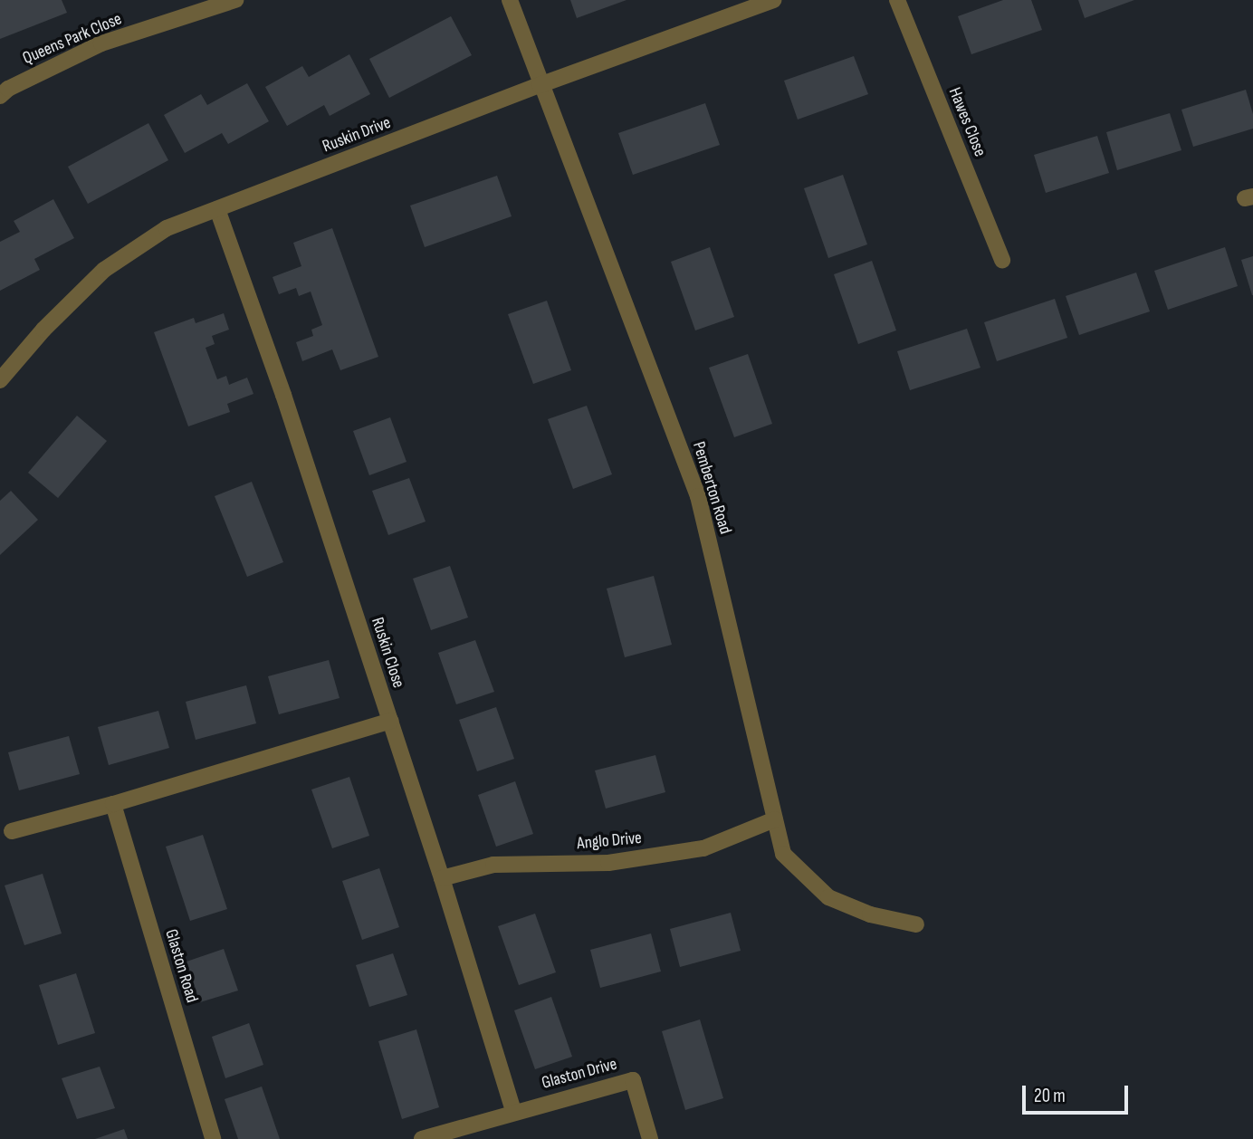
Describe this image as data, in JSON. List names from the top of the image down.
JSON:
{
  "streets": {
    "street": [
      "Queens Park Close",
      "Hawes Close",
      "Ruskin Drive",
      "Pemberton Road",
      "Ruskin Close",
      "Anglo Drive",
      "Glaston Road",
      "Glaston Drive"
    ]
  },
  "crossings": [
    ["Ruskin Drive", "Pemberton Road"],
    ["Ruskin Drive", "Ruskin Close"],
    ["Pemberton Road", "Anglo Drive"],
    ["Ruskin Close", "Anglo Drive"],
    ["Ruskin Close", "Glaston Drive"]
  ],
  "scale_bar": "20 m"
}
